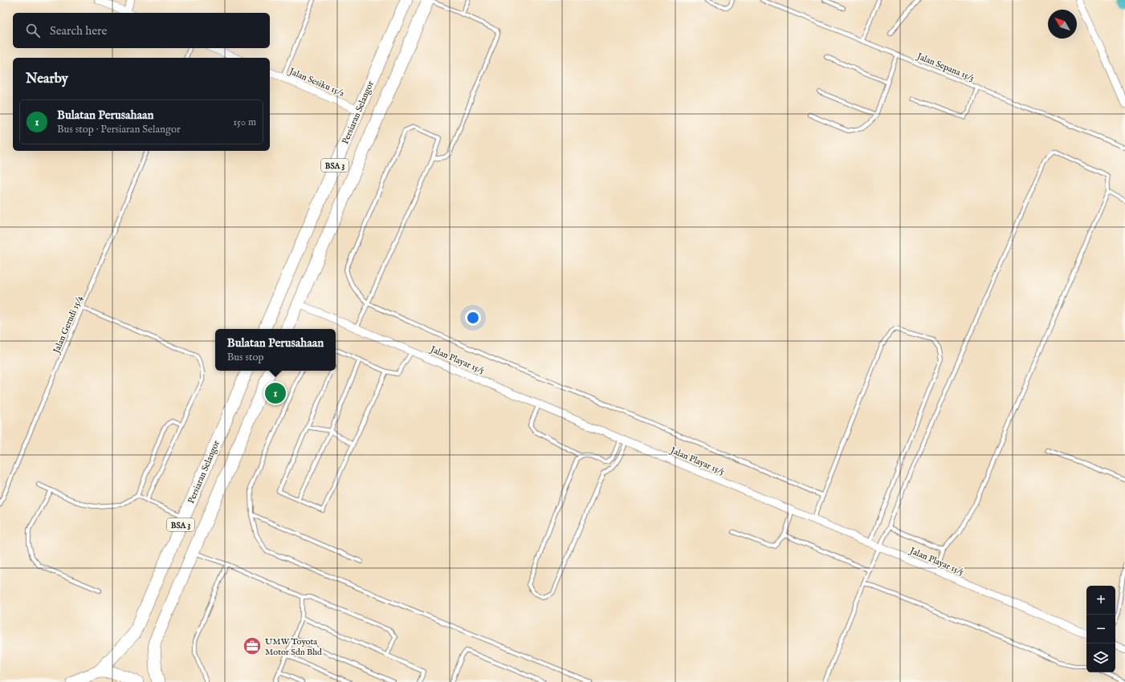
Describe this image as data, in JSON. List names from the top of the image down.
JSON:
{
  "streets": {
    "main road": ["Persiaran Selangor", "BSA 3"],
    "street": ["Jalan Sesiku 15/2", "Jalan Playar 15/5"],
    "lane": ["Jalan Sepana 15/3", "Jalan Gerudi 15/4"]
  },
  "crossings": [
    ["Jalan Sesiku 15/2", "Persiaran Selangor"],
    ["BSA 3", "Jalan Playar 15/5"]
  ],
  "places": {
    "office": ["UMW Toyota Motor Sdn Bhd"]
  },
  "north": "top left",
  "page": {
    "search": "Search here",
    "heading": "Nearby",
    "list": [
      {
        "mark": "1",
        "name": "Bulatan Perusahaan",
        "note": "Bus stop · Persiaran Selangor",
        "value": "150 m"
      }
    ],
    "popup": ["Bulatan Perusahaan", "Bus stop"],
    "pins": "1",
    "map_buttons": ["+", "−"]
  }
}
